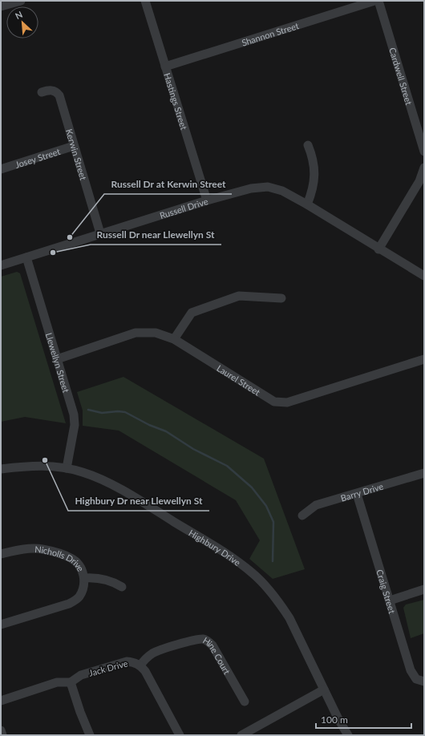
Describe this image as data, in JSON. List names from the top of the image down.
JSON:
{
  "streets": {
    "street": [
      "Shannon Street",
      "Cardwell Street",
      "Hastings Street",
      "Kerwin Street",
      "Josey Street",
      "Russell Drive",
      "Llewellyn Street",
      "Laurel Street",
      "Barry Drive",
      "Highbury Drive",
      "Nicholls Drive",
      "Craig Street",
      "Hine Court",
      "Jack Drive"
    ]
  },
  "crossings": [
    ["Shannon Street", "Hastings Street"],
    ["Hastings Street", "Russell Drive"],
    ["Kerwin Street", "Josey Street"],
    ["Kerwin Street", "Russell Drive"],
    ["Russell Drive", "Llewellyn Street"],
    ["Llewellyn Street", "Laurel Street"],
    ["Llewellyn Street", "Highbury Drive"],
    ["Barry Drive", "Craig Street"],
    ["Hine Court", "Jack Drive"]
  ],
  "places": ["Russell Dr at Kerwin Street", "Russell Dr near Llewellyn St", "Highbury Dr near Llewellyn St"],
  "scale_bar": "100 m",
  "north": "top left"
}
